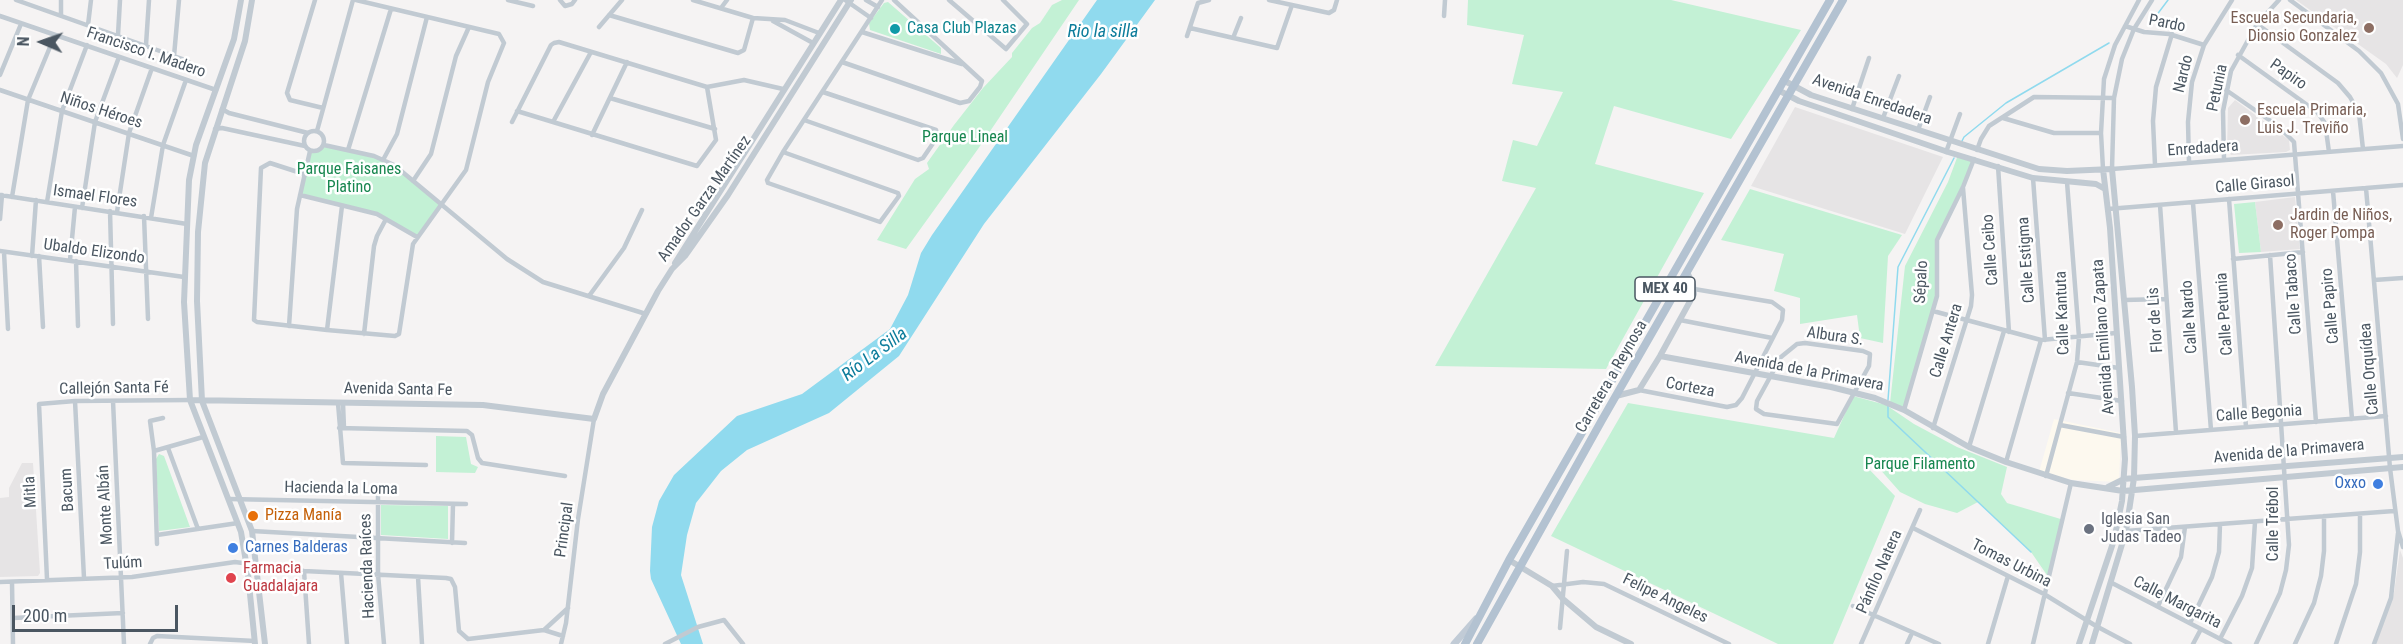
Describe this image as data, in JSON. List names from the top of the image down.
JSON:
{
  "streets": {
    "main road": ["MEX 40", "Carretera a Reynosa"],
    "street": [
      "Pardo",
      "Francisco I. Madero",
      "Nardo",
      "Papiro",
      "Petunia",
      "Avenida Enredadera",
      "Niños Héroes",
      "Enredadera",
      "Calle Girasol",
      "Ismael Flores",
      "Amador Garza Martínez",
      "Calle Ceibo",
      "Ubaldo Elizondo",
      "Calle Estigma",
      "Sépalo",
      "Calle Tabaco",
      "Calle Papiro",
      "Calle Kantuta",
      "Calle Petunia",
      "Calle Nardo",
      "Flor de Lis",
      "Albura S.",
      "Avenida Emiliano Zapata",
      "Calle Antera",
      "Calle Orquídea",
      "Avenida de la Primavera",
      "Corteza",
      "Callejón Santa Fé",
      "Avenida Santa Fe",
      "Calle Begonia",
      "Hacienda la Loma",
      "Bacum",
      "Mitla",
      "Monte Albán",
      "Calle Trébol",
      "Principal",
      "Tulúm",
      "Tomas Urbina",
      "Hacienda Raíces",
      "Pánfilo Natera",
      "Felipe Angeles",
      "Calle Margarita"
    ]
  },
  "crossings": [
    ["Pardo", "Nardo"],
    ["Pardo", "Avenida Emiliano Zapata"],
    ["Nardo", "Enredadera"],
    ["Papiro", "Petunia"],
    ["Papiro", "Enredadera"],
    ["Petunia", "Enredadera"],
    ["Petunia", "Calle Tabaco"],
    ["Avenida Enredadera", "Enredadera"],
    ["Avenida Enredadera", "Calle Ceibo"],
    ["Avenida Enredadera", "Calle Estigma"],
    ["Avenida Enredadera", "Sépalo"],
    ["Avenida Enredadera", "Calle Kantuta"],
    ["Avenida Enredadera", "Avenida Emiliano Zapata"],
    ["Avenida Enredadera", "Carretera a Reynosa"],
    ["Enredadera", "Calle Tabaco"],
    ["Enredadera", "Avenida Emiliano Zapata"],
    ["Calle Girasol", "Calle Tabaco"],
    ["Calle Girasol", "Calle Papiro"],
    ["Calle Girasol", "Calle Petunia"],
    ["Calle Girasol", "Calle Nardo"],
    ["Calle Girasol", "Flor de Lis"],
    ["Calle Girasol", "Avenida Emiliano Zapata"],
    ["Calle Girasol", "Calle Orquídea"],
    ["Amador Garza Martínez", "Avenida Santa Fe"],
    ["Amador Garza Martínez", "Principal"],
    ["Calle Ceibo", "Avenida de la Primavera"],
    ["Calle Estigma", "Avenida de la Primavera"],
    ["Sépalo", "Calle Antera"],
    ["Sépalo", "Avenida de la Primavera"],
    ["MEX 40", "Carretera a Reynosa"],
    ["Calle Tabaco", "Calle Begonia"],
    ["Calle Papiro", "Calle Begonia"],
    ["Calle Kantuta", "Avenida de la Primavera"],
    ["Calle Petunia", "Calle Begonia"],
    ["Calle Nardo", "Calle Begonia"],
    ["Flor de Lis", "Calle Begonia"],
    ["Albura S.", "Avenida de la Primavera"],
    ["Avenida Emiliano Zapata", "Avenida de la Primavera"],
    ["Avenida Emiliano Zapata", "Calle Begonia"],
    ["Avenida Emiliano Zapata", "Tomas Urbina"],
    ["Avenida Emiliano Zapata", "Calle Margarita"],
    ["Calle Antera", "Avenida de la Primavera"],
    ["Calle Orquídea", "Avenida de la Primavera"],
    ["Calle Orquídea", "Calle Begonia"],
    ["Avenida de la Primavera", "Corteza"],
    ["Avenida de la Primavera", "Calle Trébol"],
    ["Callejón Santa Fé", "Avenida Santa Fe"],
    ["Callejón Santa Fé", "Bacum"],
    ["Callejón Santa Fé", "Mitla"],
    ["Callejón Santa Fé", "Monte Albán"],
    ["Avenida Santa Fe", "Principal"],
    ["Calle Begonia", "Calle Trébol"],
    ["Hacienda la Loma", "Hacienda Raíces"],
    ["Bacum", "Tulúm"],
    ["Mitla", "Tulúm"],
    ["Monte Albán", "Tulúm"],
    ["Tulúm", "Hacienda Raíces"],
    ["Tomas Urbina", "Pánfilo Natera"]
  ],
  "water": ["Rio la silla", "Río La Silla"],
  "parks": ["Parque Lineal", "Parque Faisanes Platino", "Parque Filamento"],
  "places": [
    "Escuela Secundaria, Dionsio Gonzalez",
    "Casa Club Plazas",
    "Escuela Primaria, Luis J. Treviño",
    "Jardin de Niños, Roger Pompa",
    "Oxxo",
    "Pizza Manía",
    "Iglesia San Judas Tadeo",
    "Carnes Balderas",
    "Farmacia Guadalajara"
  ],
  "scale_bar": "200 m",
  "north": "left"
}
